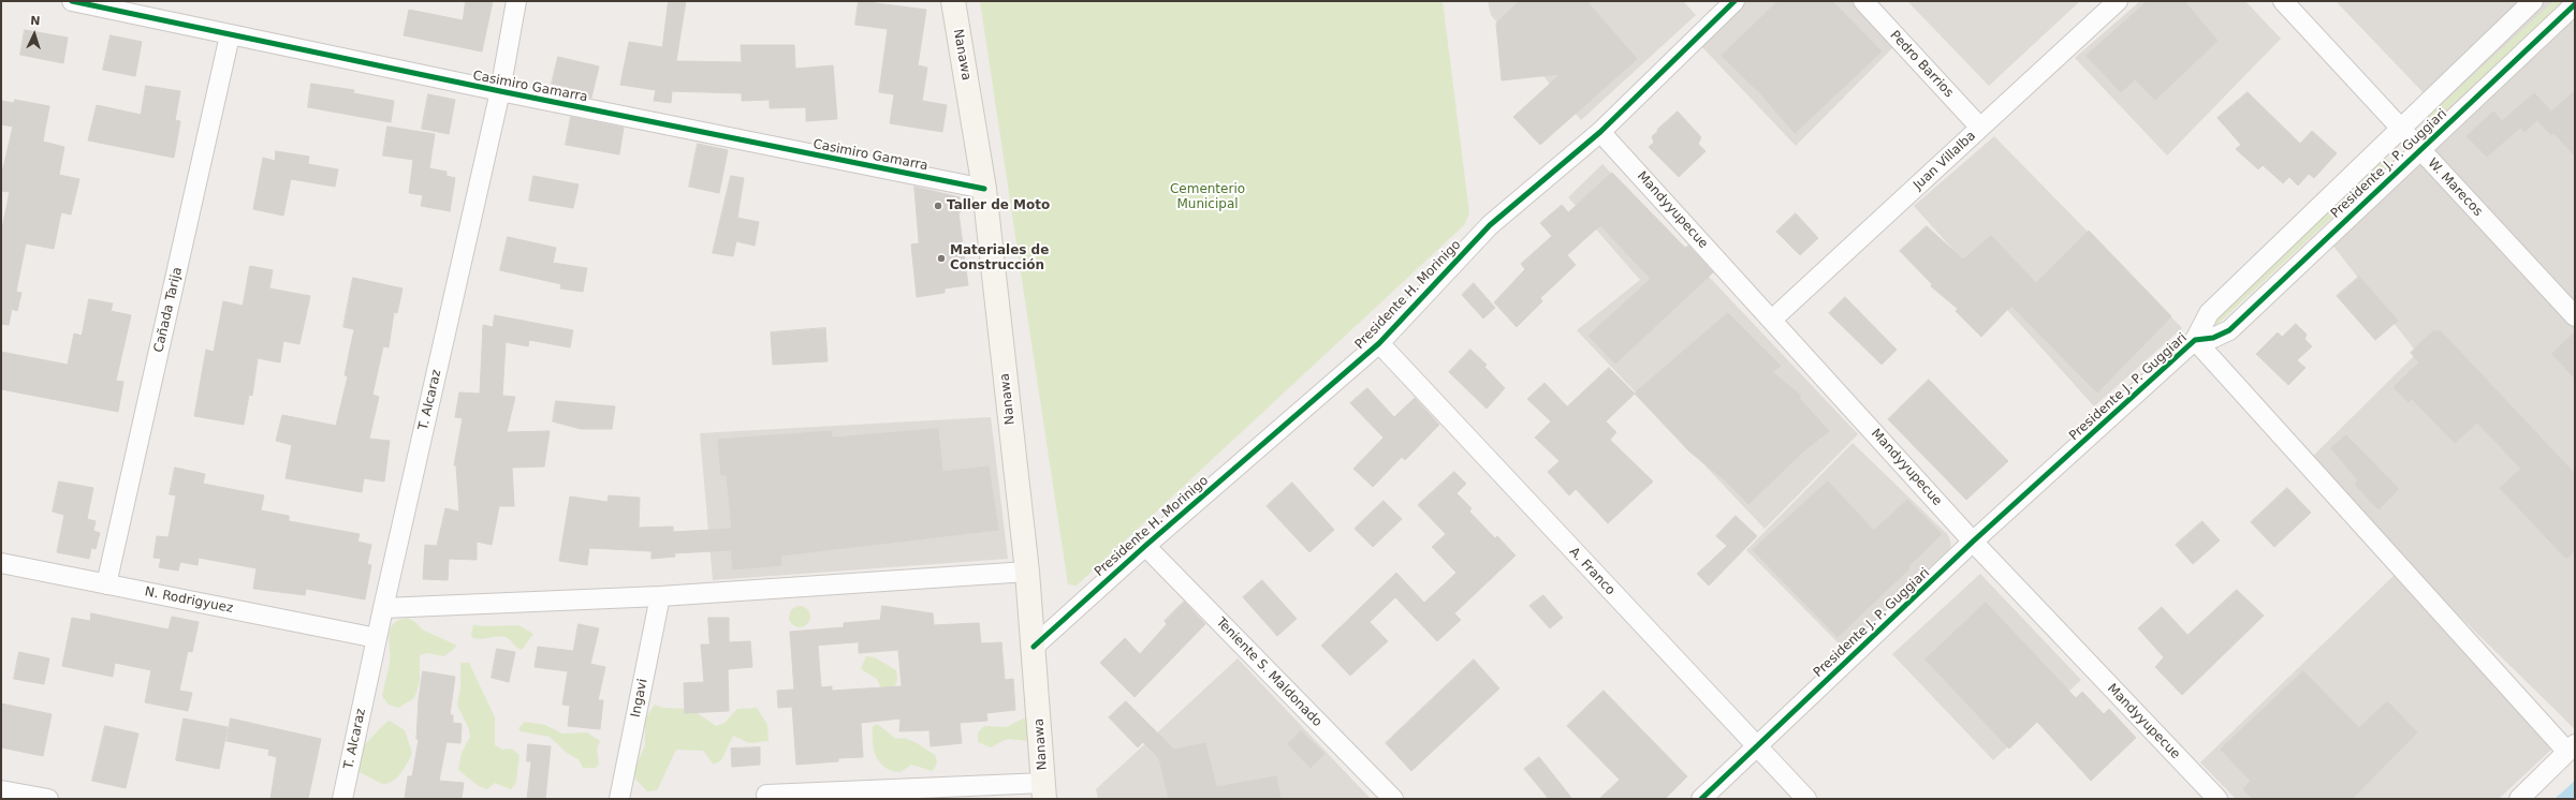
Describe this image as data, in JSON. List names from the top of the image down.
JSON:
{
  "streets": {
    "street": [
      "Nanawa",
      "Pedro Barrios",
      "Casimiro Gamarra",
      "Juan Villalba",
      "Presidente J. P. Guggiari",
      "W. Marecos",
      "Mandyyupecue",
      "Presidente H. Morinigo",
      "Cañada Tarija",
      "T. Alcaraz",
      "A. Franco",
      "N. Rodrigyuez",
      "Teniente S. Maldonado",
      "Ingavi"
    ]
  },
  "crossings": [
    ["Nanawa", "Casimiro Gamarra"],
    ["Nanawa", "Presidente H. Morinigo"],
    ["Pedro Barrios", "Juan Villalba"],
    ["Casimiro Gamarra", "Cañada Tarija"],
    ["Casimiro Gamarra", "T. Alcaraz"],
    ["Juan Villalba", "Mandyyupecue"],
    ["Presidente J. P. Guggiari", "W. Marecos"],
    ["Presidente J. P. Guggiari", "Mandyyupecue"],
    ["Presidente J. P. Guggiari", "A. Franco"],
    ["Mandyyupecue", "Presidente H. Morinigo"],
    ["Presidente H. Morinigo", "A. Franco"],
    ["Presidente H. Morinigo", "Teniente S. Maldonado"],
    ["Cañada Tarija", "N. Rodrigyuez"],
    ["T. Alcaraz", "N. Rodrigyuez"]
  ],
  "parks": ["Cementerio Municipal"],
  "places": ["Taller de Moto", "Materiales de Construcción"],
  "north": "top"
}
